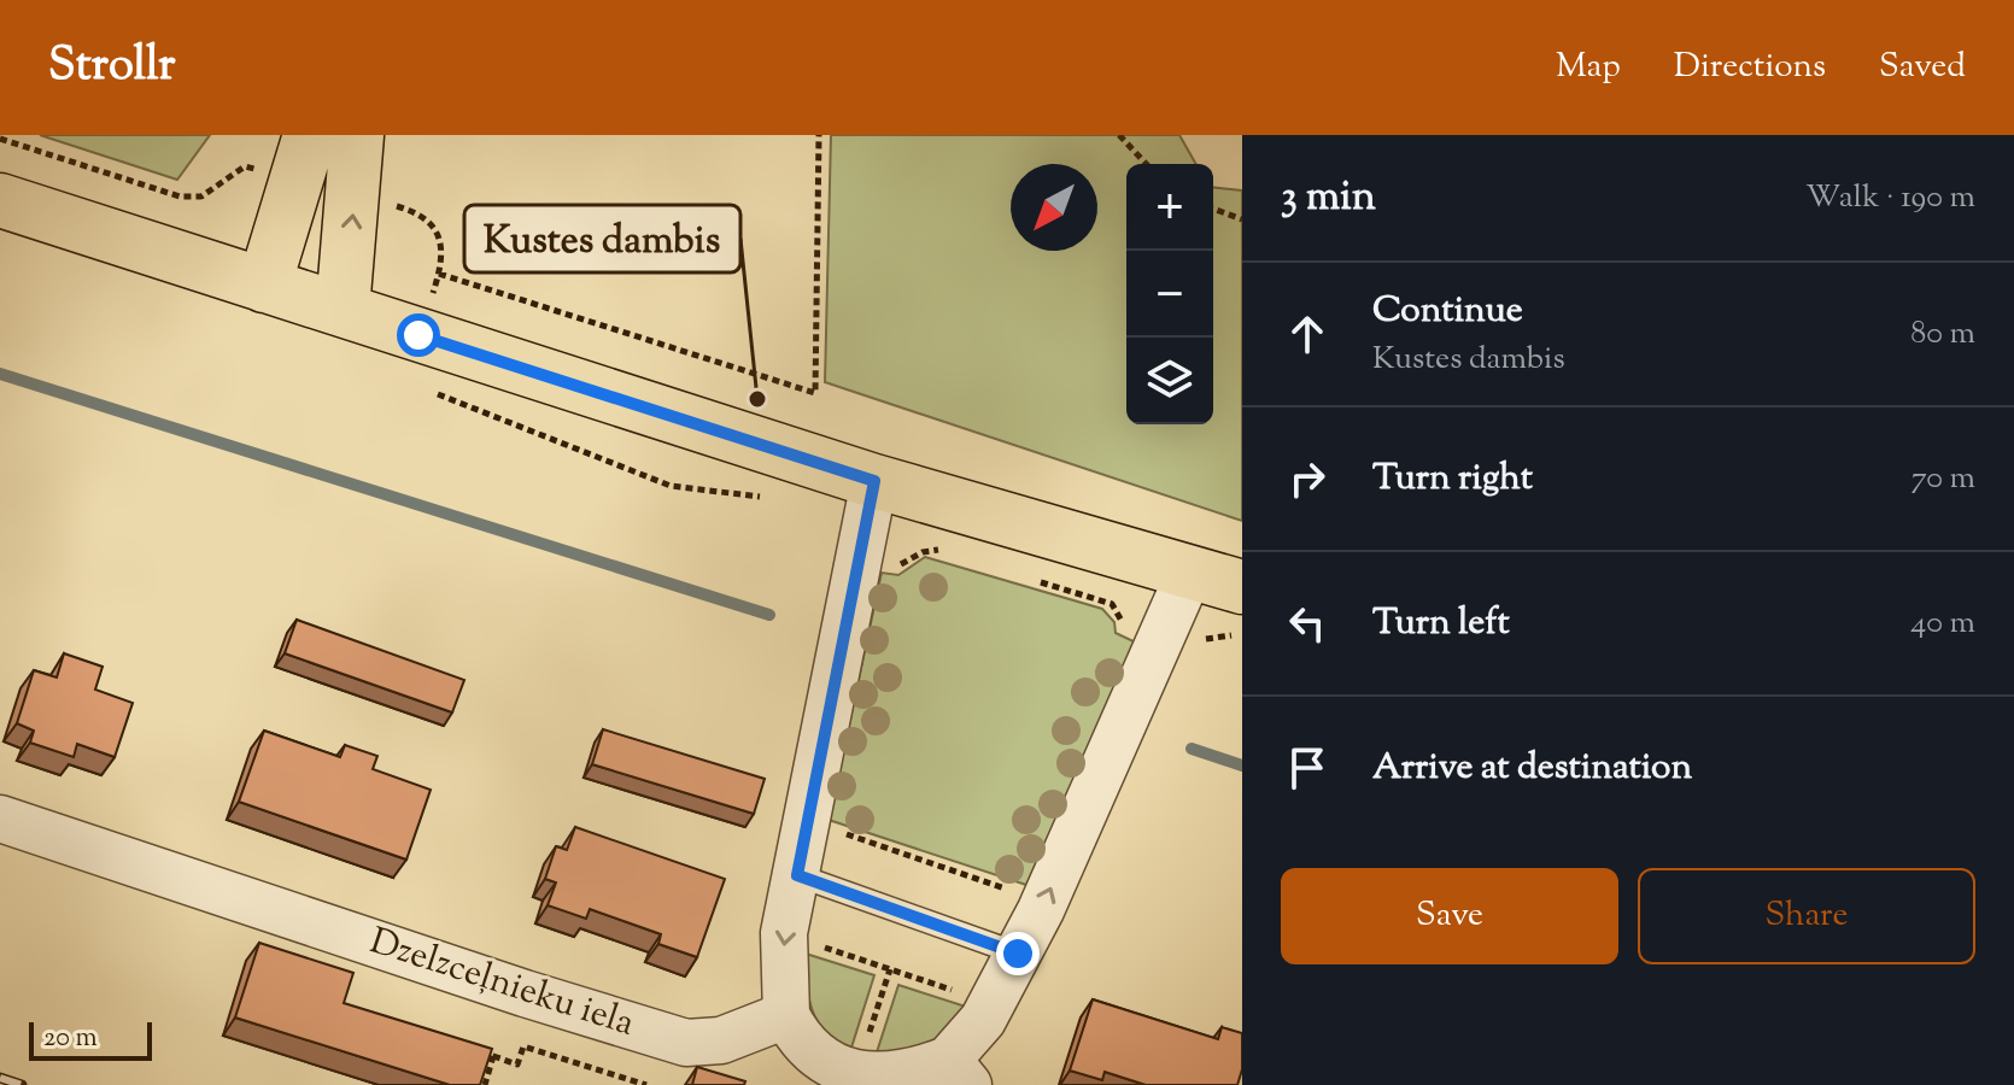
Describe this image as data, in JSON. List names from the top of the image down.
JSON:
{
  "streets": {
    "street": ["Dzelzceļnieku iela"]
  },
  "places": ["Kustes dambis"],
  "scale_bar": "20 m",
  "north": "bottom left",
  "page": {
    "header": "Strollr",
    "nav": ["Map", "Directions", "Saved"],
    "heading": ["3 min", "Walk · 190 m"],
    "map_buttons": ["+", "−"],
    "list": [
      ["Continue", "Kustes dambis", "80 m"],
      ["Turn right", "70 m"],
      ["Turn left", "40 m"],
      "Arrive at destination"
    ],
    "buttons": ["Save", "Share"],
    "scale": "20 m"
  }
}
